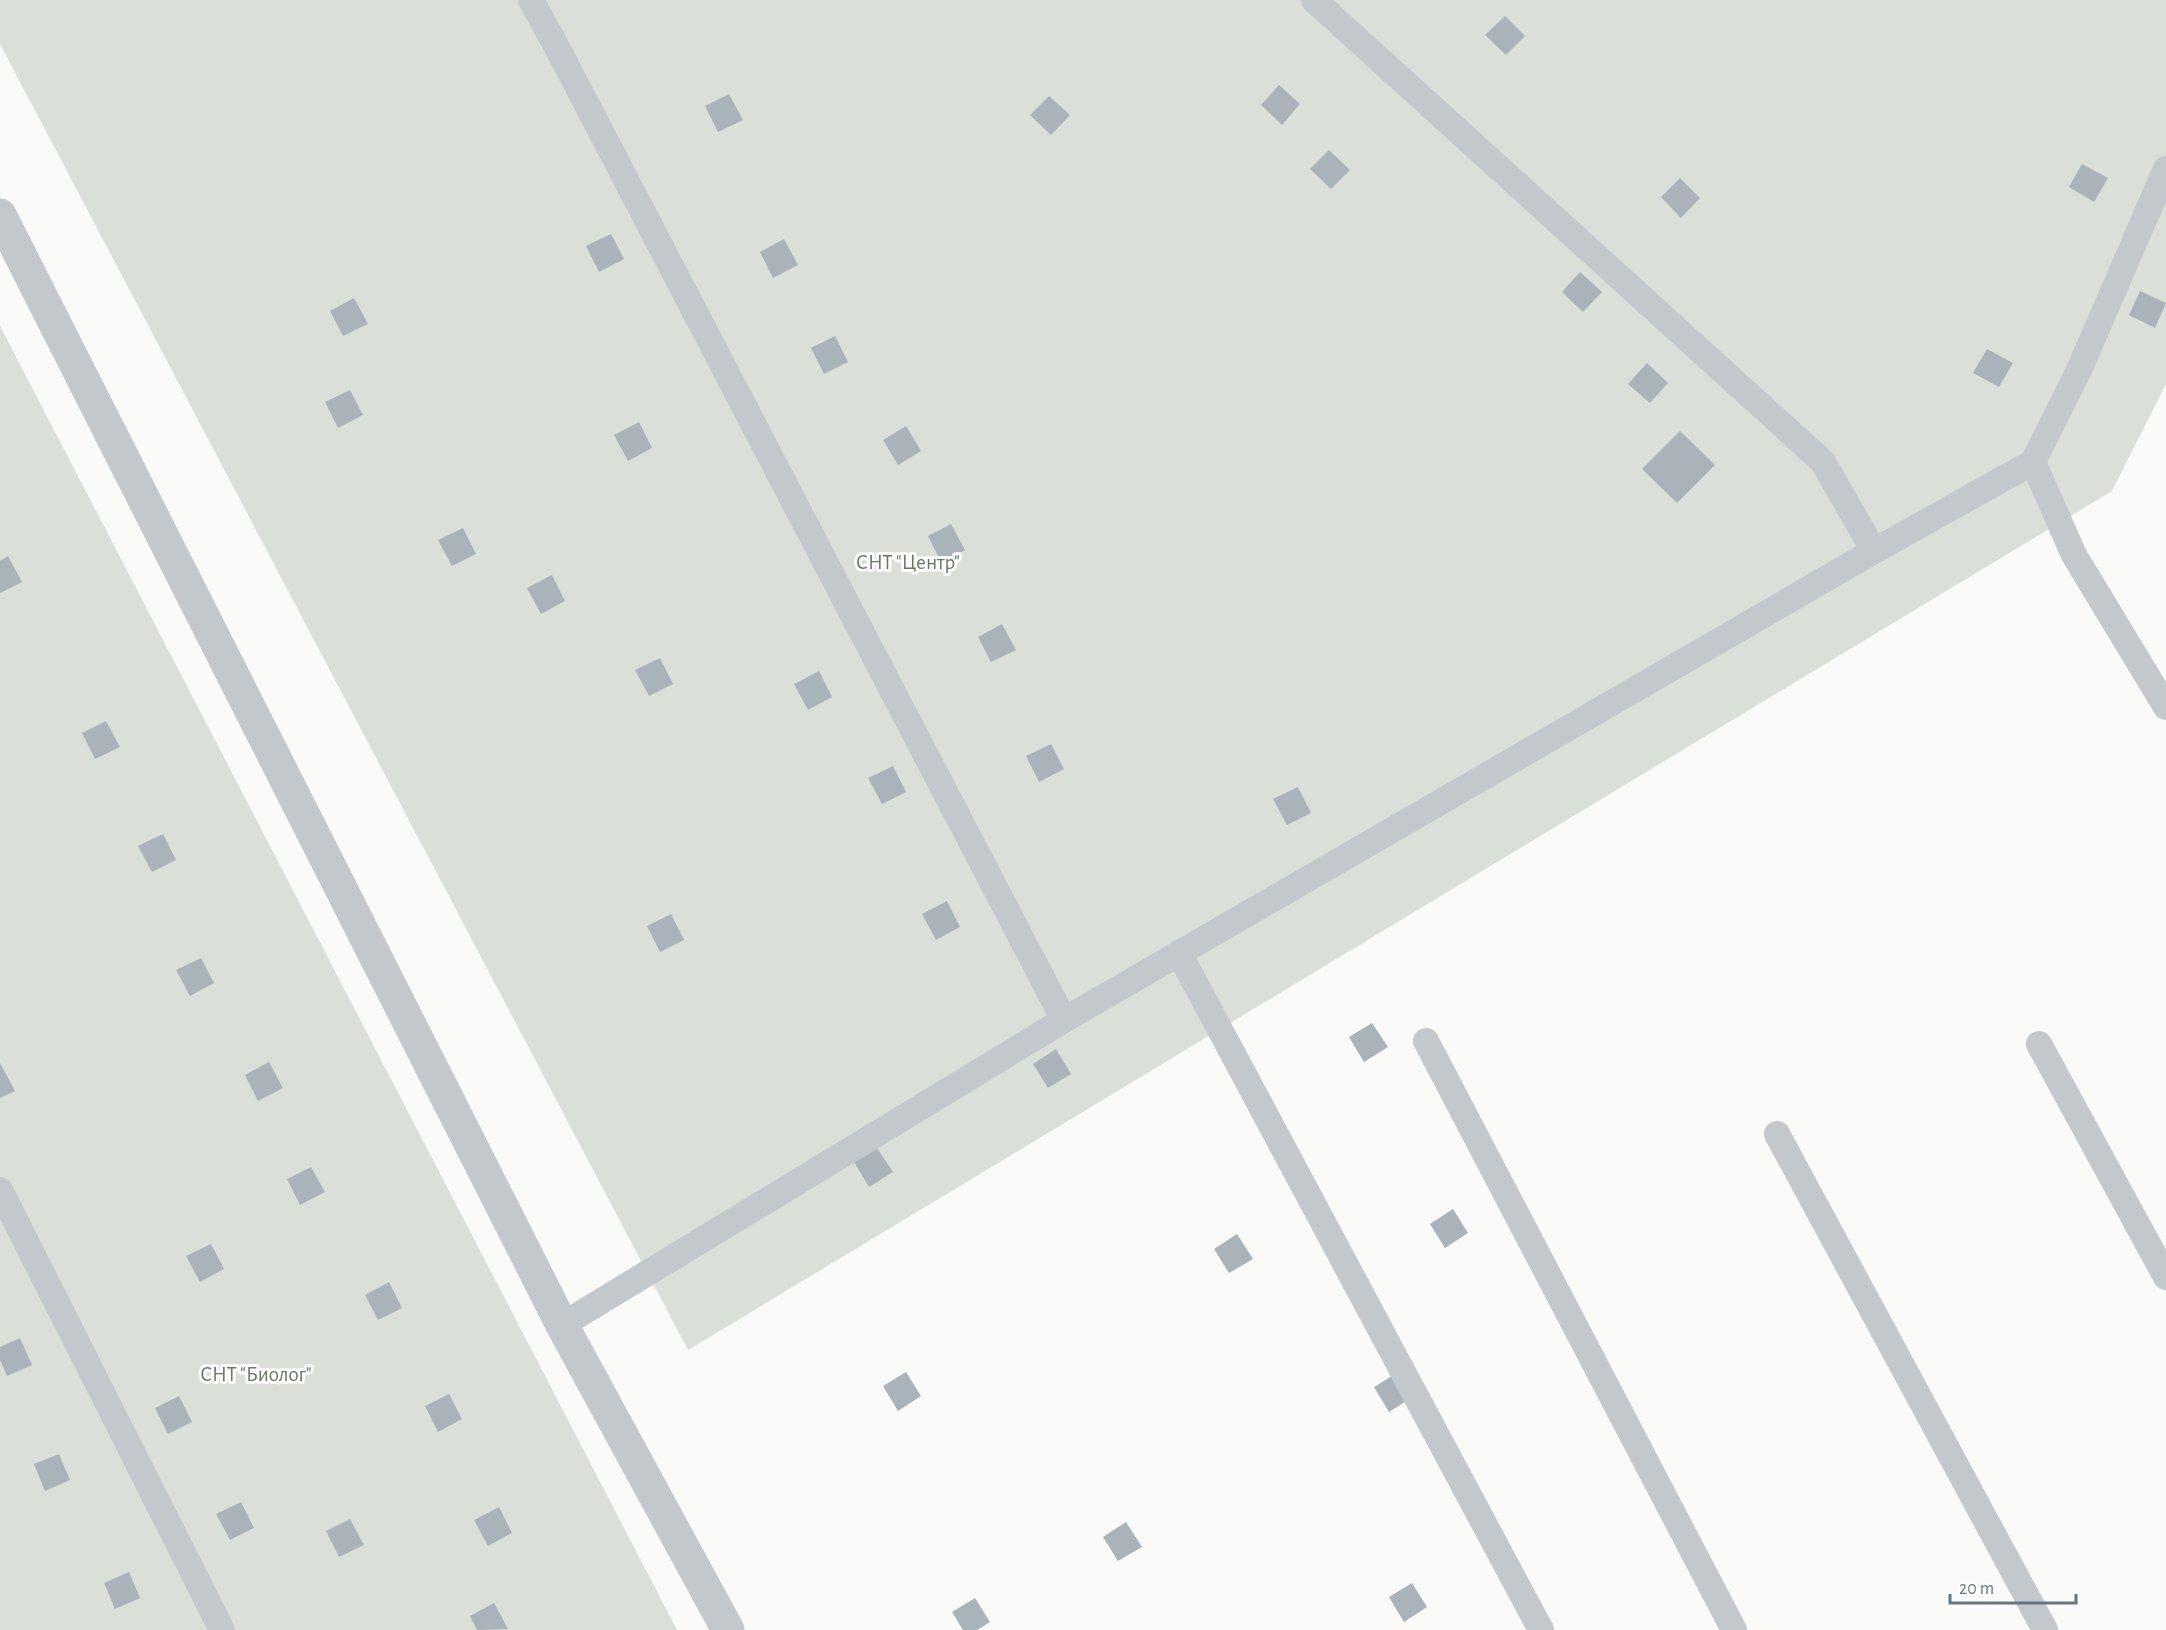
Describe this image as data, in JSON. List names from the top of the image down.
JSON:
{
  "parks": ["СНТ \"Центр\"", "СНТ \"Биолог\""],
  "scale_bar": "20 m"
}
